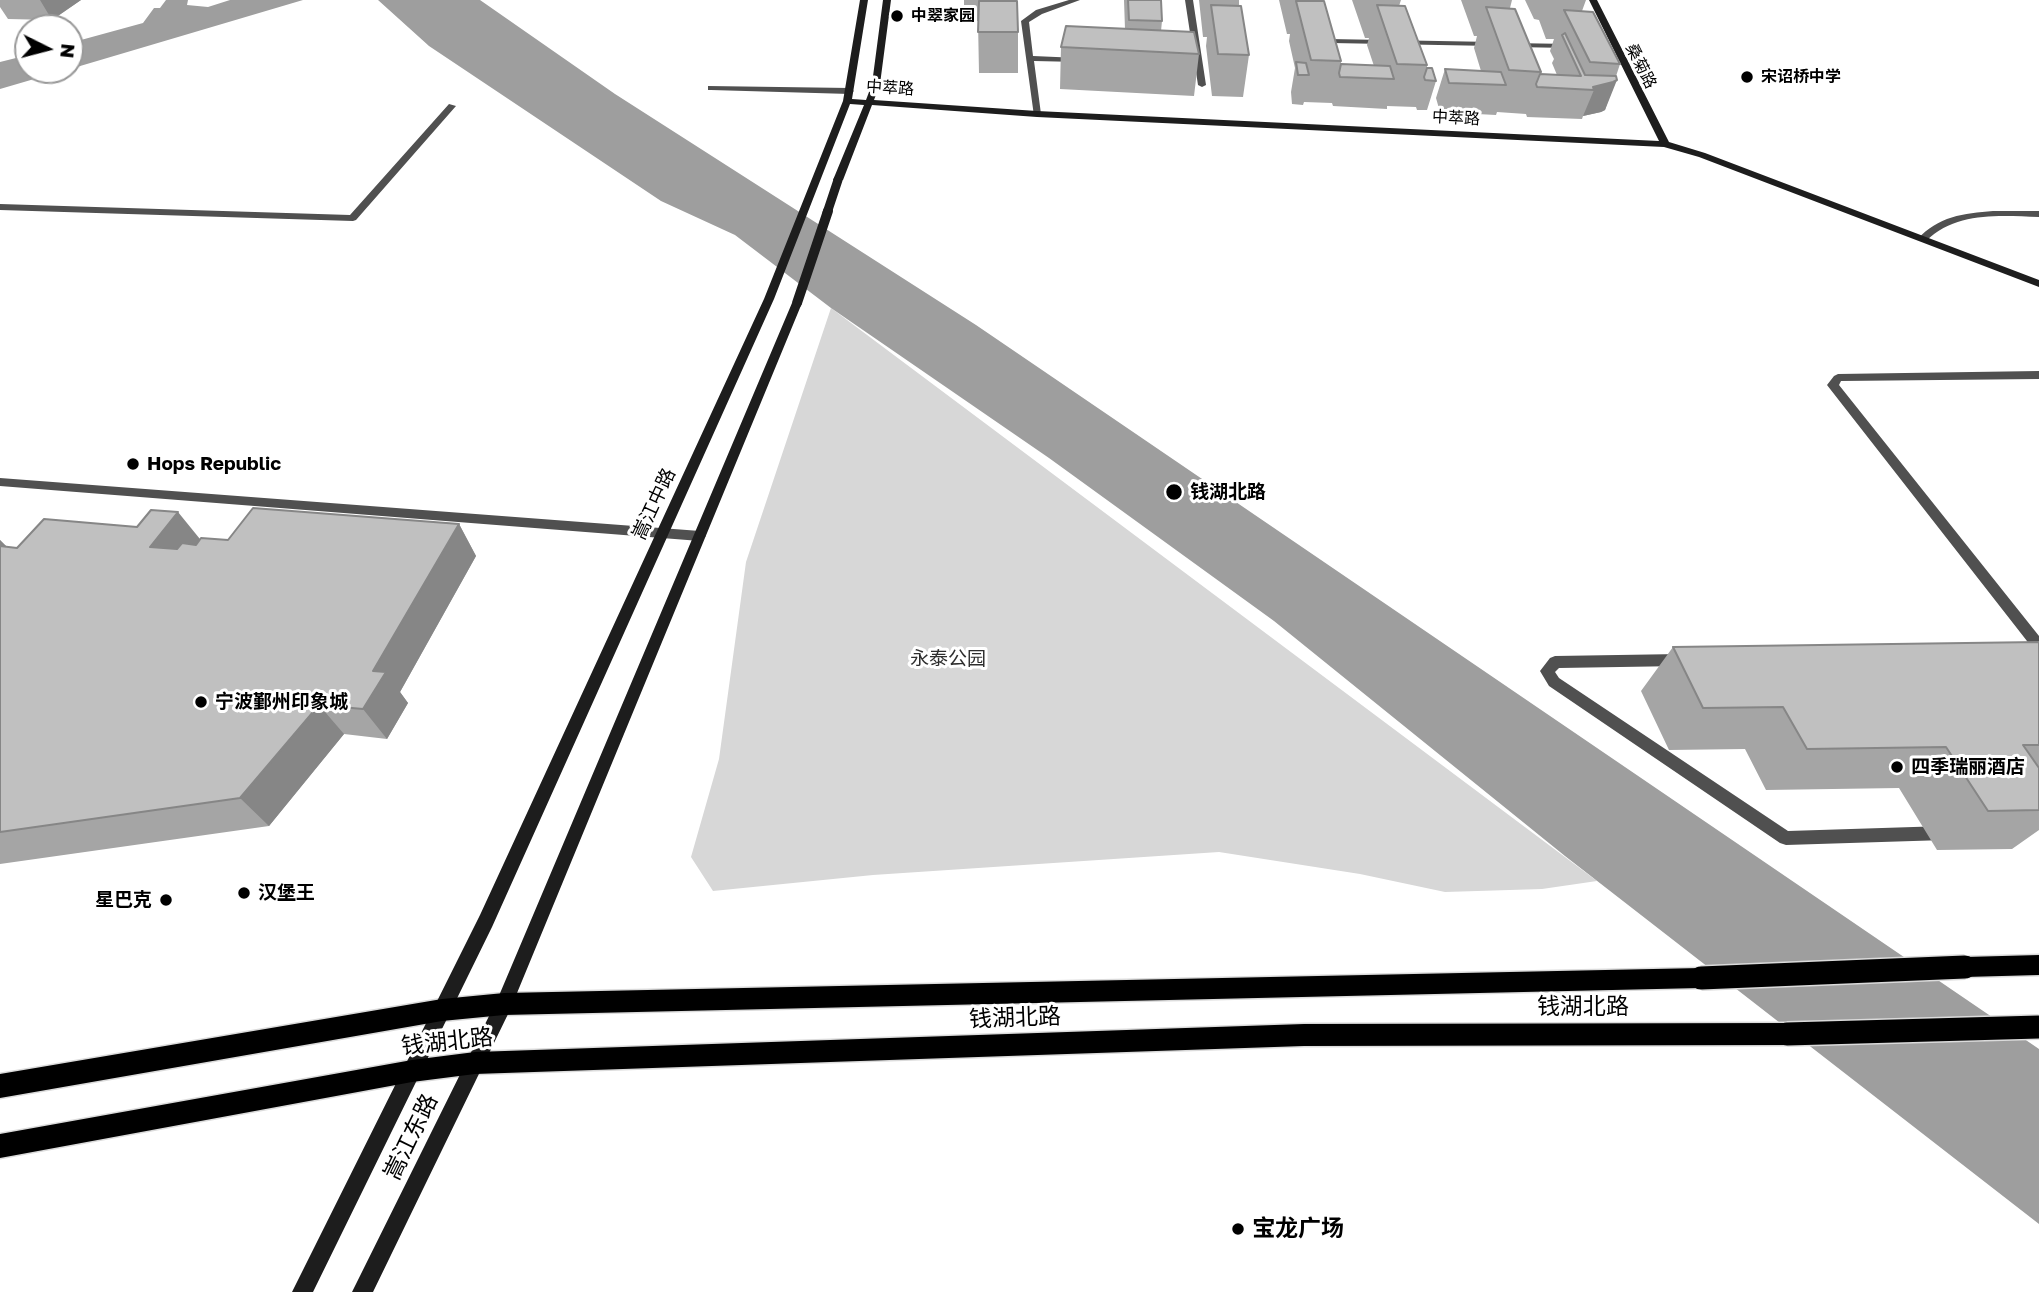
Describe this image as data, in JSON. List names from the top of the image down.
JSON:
{
  "streets": {
    "main road": [
      "桑菊路",
      "中萃路",
      "嵩江中路",
      "钱湖北路",
      "嵩江东路"
    ]
  },
  "crossings": [
    ["桑菊路", "中萃路"],
    ["中萃路", "嵩江中路"],
    ["嵩江中路", "钱湖北路"],
    ["嵩江中路", "嵩江东路"],
    ["钱湖北路", "嵩江东路"]
  ],
  "parks": ["永泰公园"],
  "places": [
    "中翠家园",
    "宋诏桥中学",
    "Hops Republic",
    "钱湖北路",
    "宁波鄞州印象城",
    "四季瑞丽酒店",
    "汉堡王",
    "星巴克",
    "宝龙广场"
  ],
  "north": "right"
}
